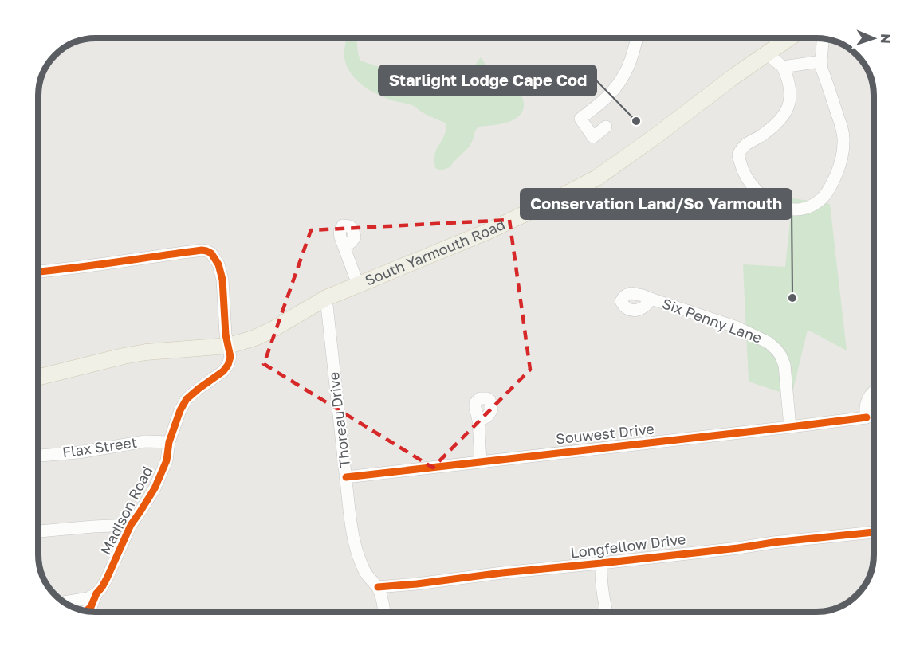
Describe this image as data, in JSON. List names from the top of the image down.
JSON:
{
  "streets": {
    "main road": ["South Yarmouth Road"],
    "street": [
      "Six Penny Lane",
      "Thoreau Drive",
      "Souwest Drive",
      "Flax Street",
      "Madison Road",
      "Longfellow Drive"
    ]
  },
  "crossings": [
    ["South Yarmouth Road", "Thoreau Drive"],
    ["South Yarmouth Road", "Madison Road"],
    ["Six Penny Lane", "Souwest Drive"],
    ["Thoreau Drive", "Souwest Drive"],
    ["Thoreau Drive", "Longfellow Drive"],
    ["Flax Street", "Madison Road"]
  ],
  "places": ["Starlight Lodge Cape Cod", "Conservation Land/So Yarmouth"],
  "north": "right"
}
